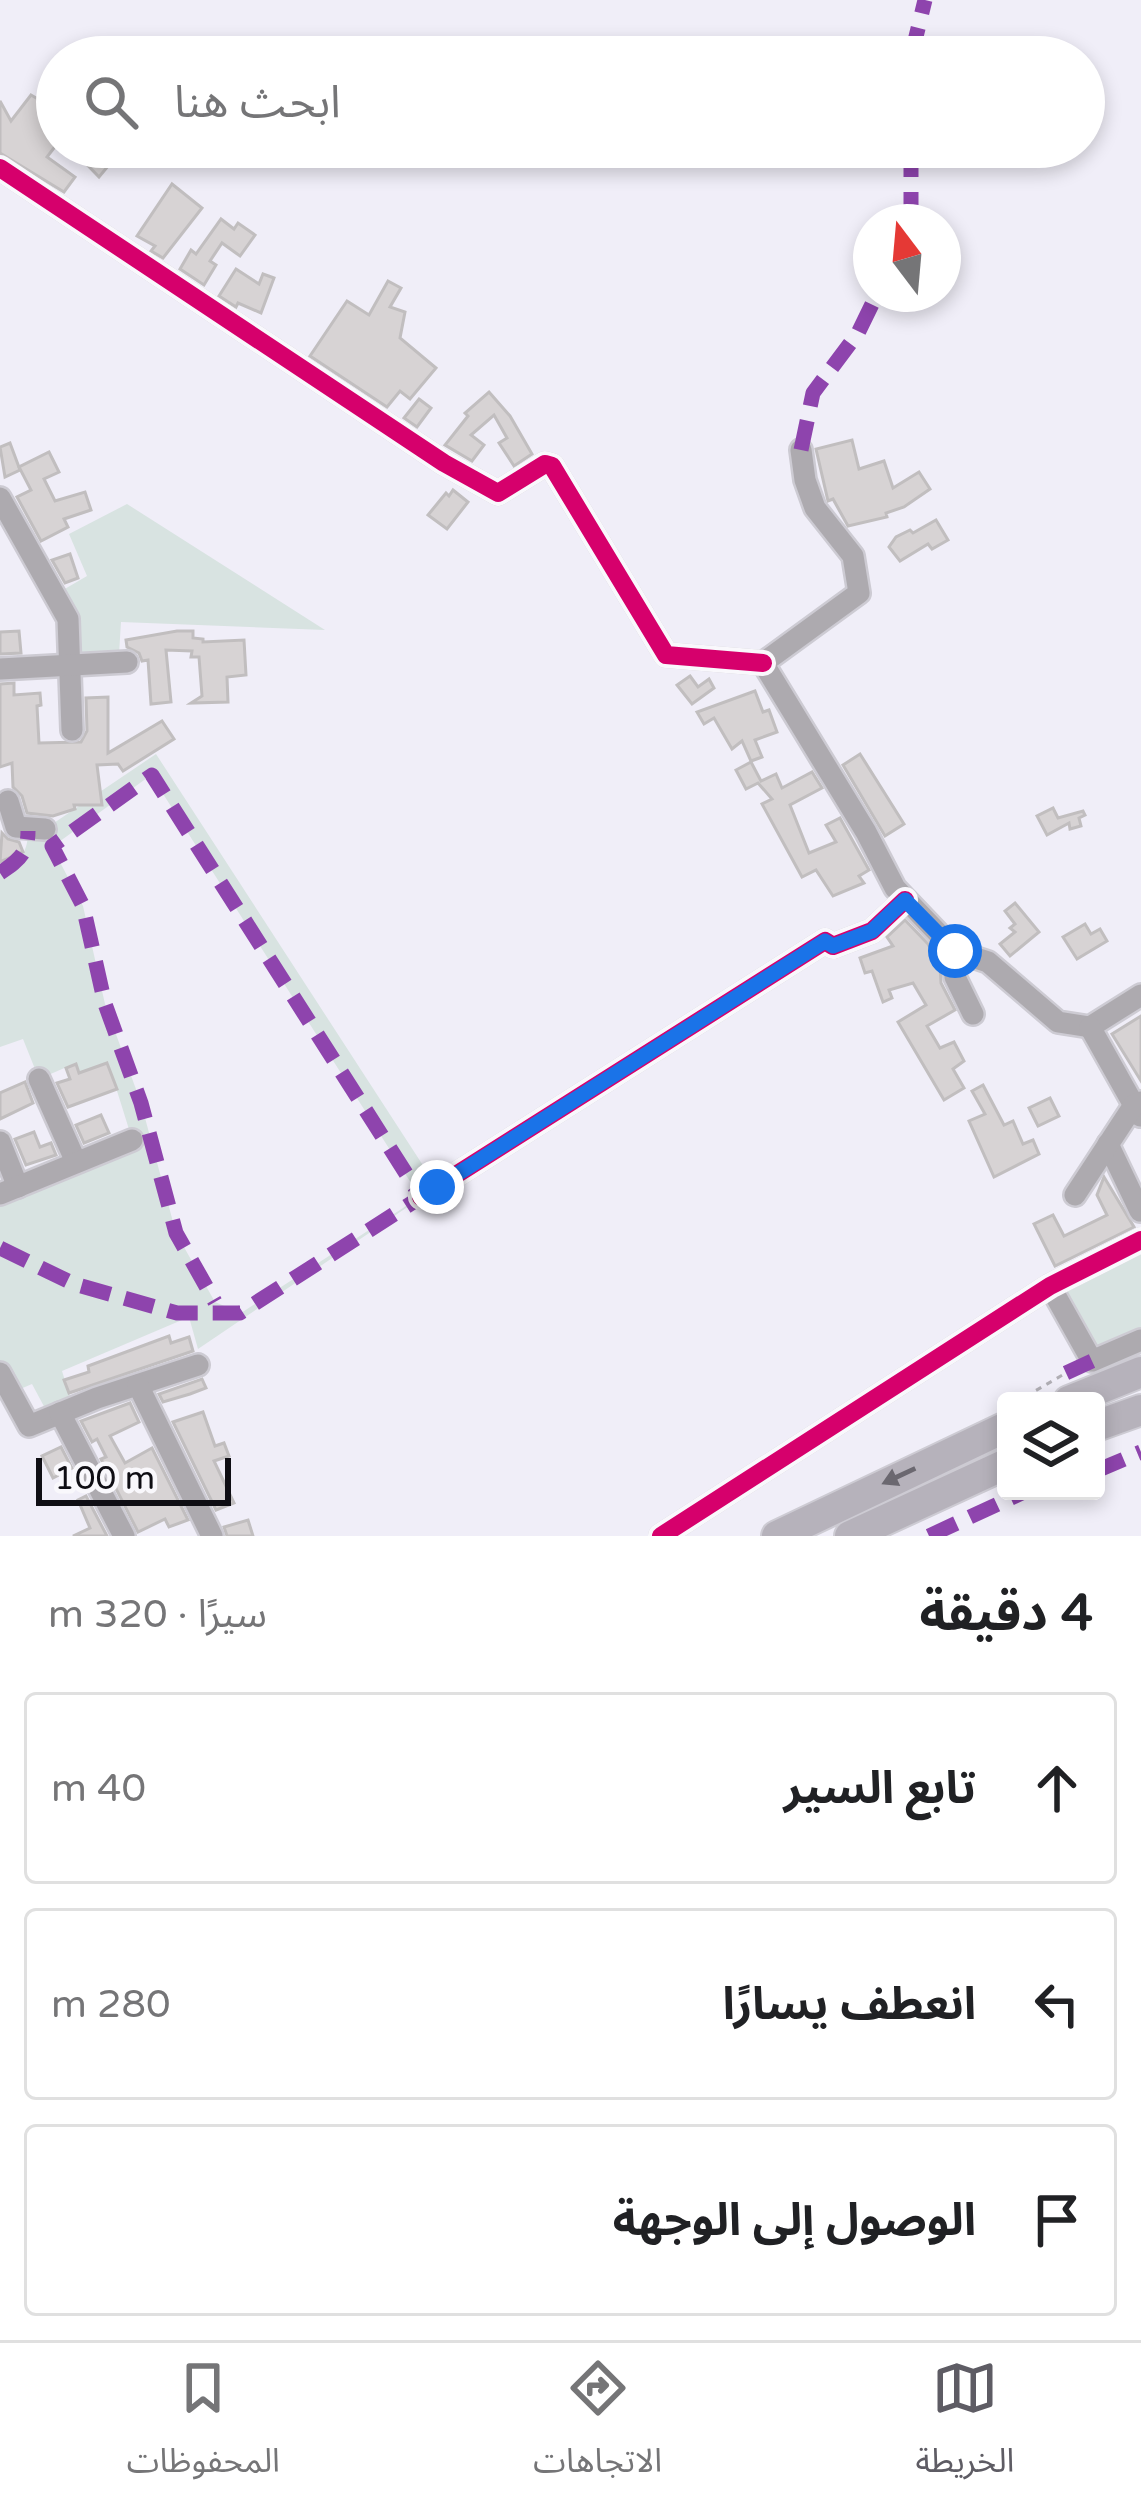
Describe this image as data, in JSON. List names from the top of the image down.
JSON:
{
  "scale_bar": "100 m",
  "north": "top",
  "page": {
    "search": "ابحث هنا",
    "scale": "100 m",
    "heading": ["4 دقيقة", "سيرًا · 320 m"],
    "list": [
      ["تابع السير", "40 m"],
      ["انعطف يسارًا", "280 m"],
      "الوصول إلى الوجهة"
    ],
    "nav": ["الخريطة", "الاتجاهات", "المحفوظات"]
  }
}
